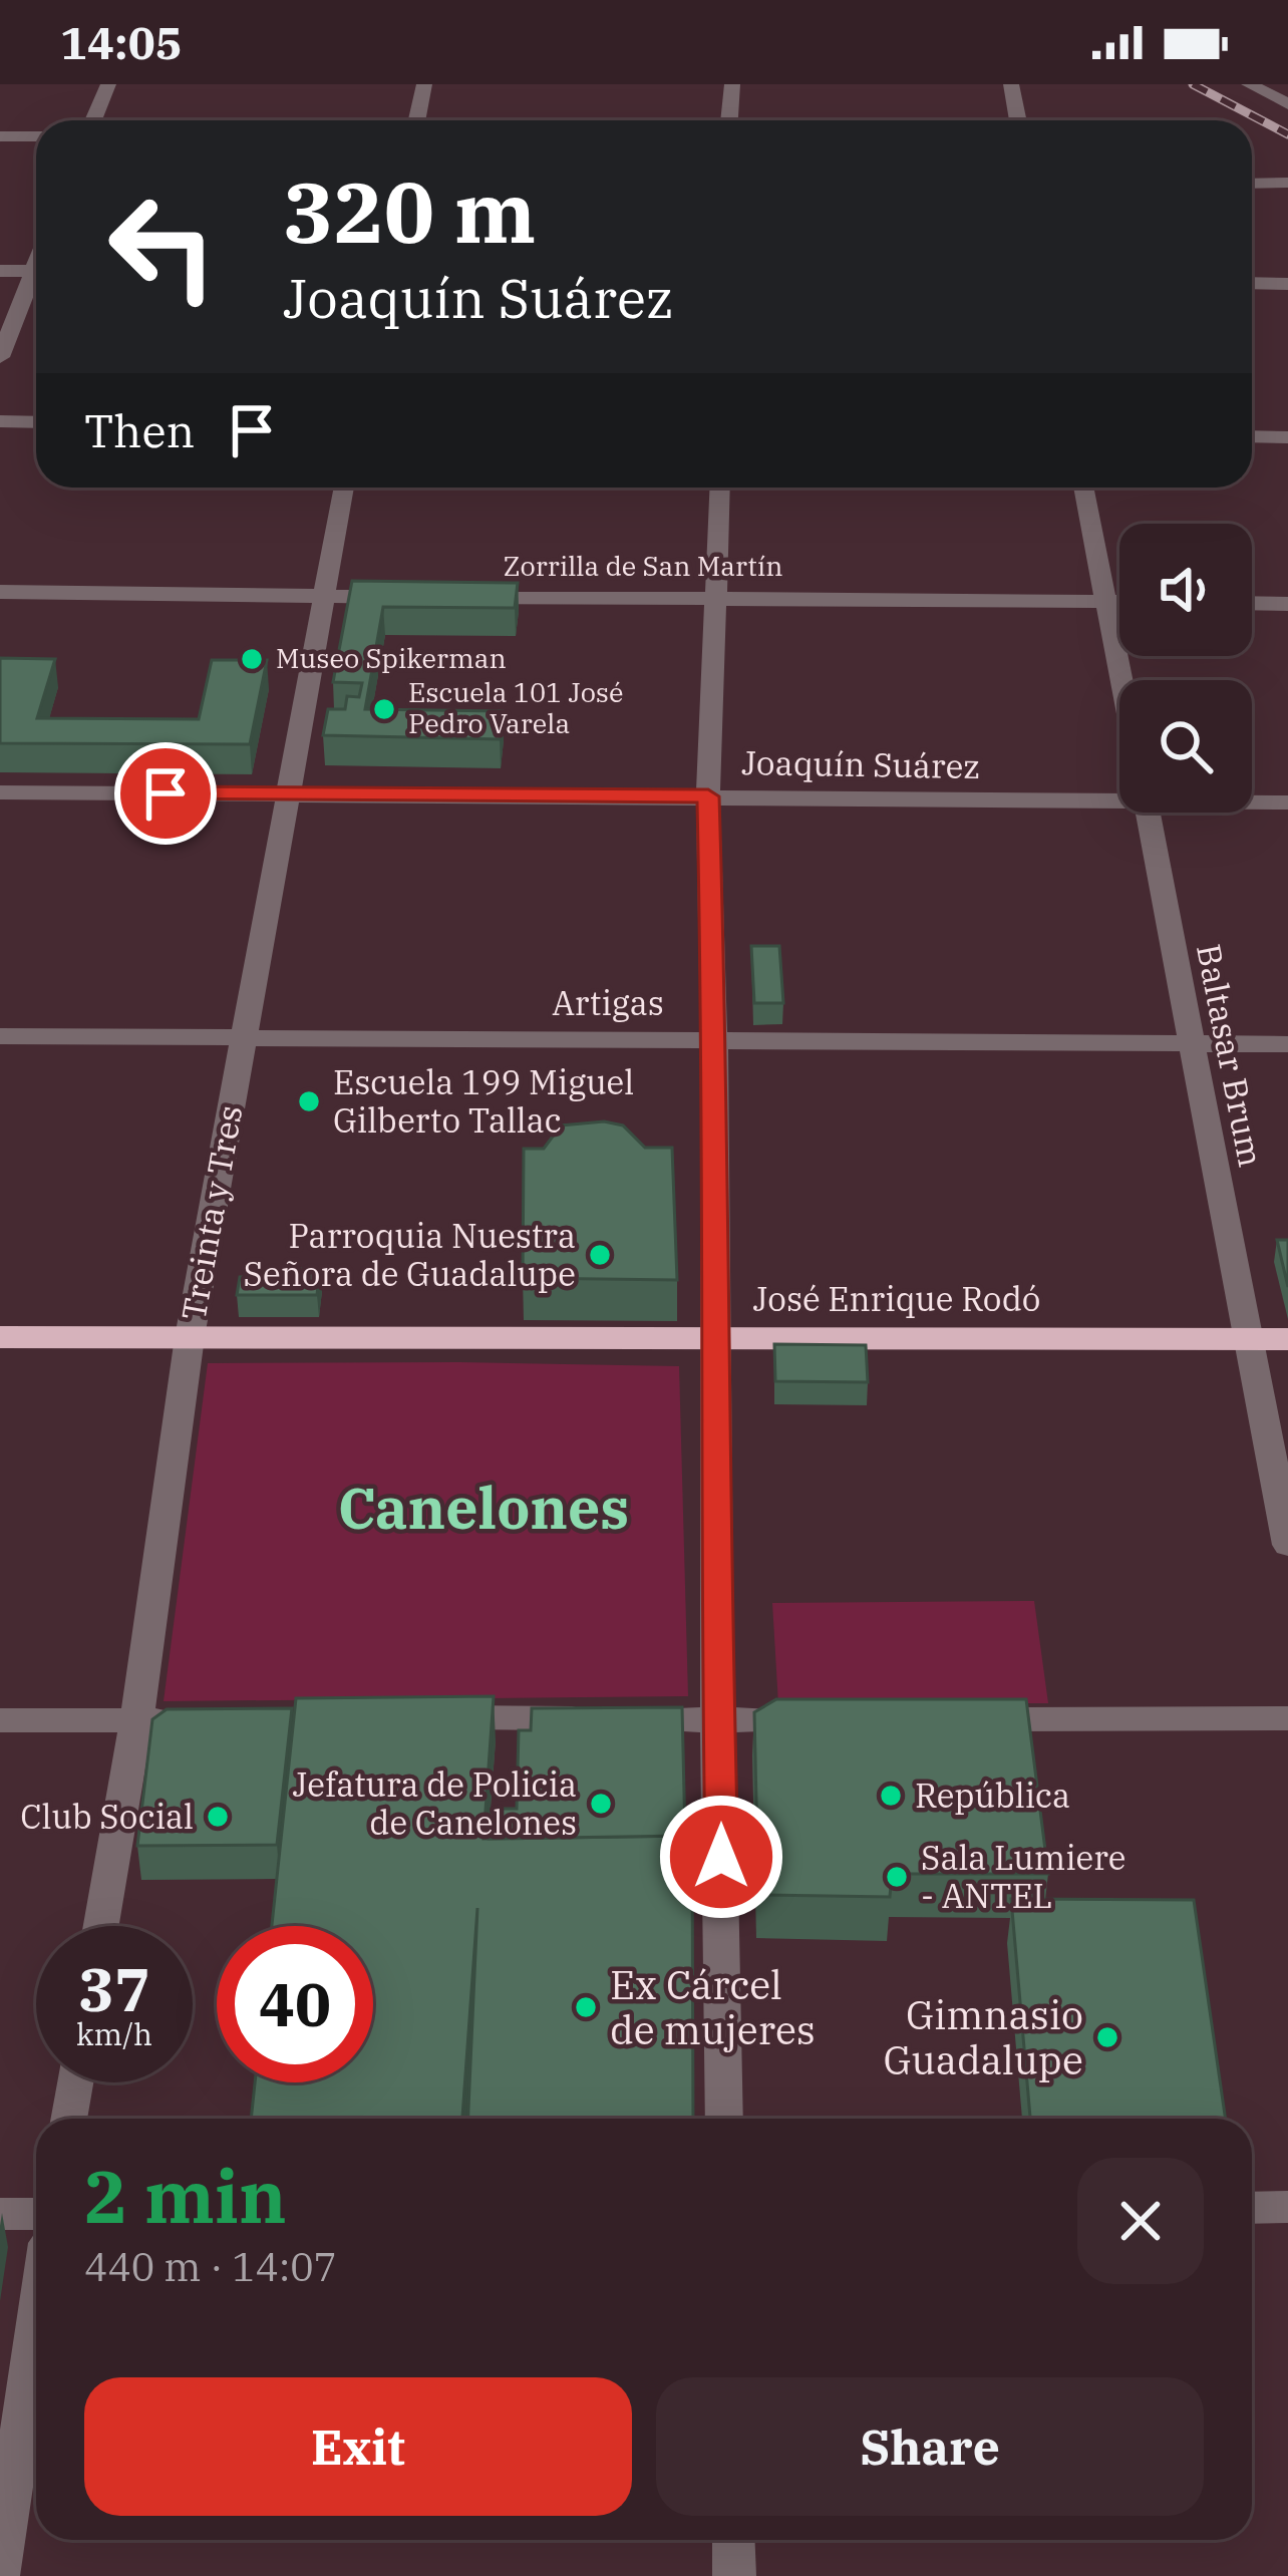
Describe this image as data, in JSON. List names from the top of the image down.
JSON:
{
  "streets": {
    "highway": ["José Enrique Rodó"],
    "street": [
      "Zorrilla de San Martín",
      "Joaquín Suárez",
      "Artigas",
      "Baltasar Brum",
      "Treinta y Tres"
    ]
  },
  "crossings": [
    ["Zorrilla de San Martín", "Baltasar Brum"],
    ["Joaquín Suárez", "Treinta y Tres"],
    ["Artigas", "Baltasar Brum"],
    ["Artigas", "Treinta y Tres"],
    ["Baltasar Brum", "José Enrique Rodó"],
    ["Treinta y Tres", "José Enrique Rodó"]
  ],
  "districts": ["Canelones"],
  "places": [
    "Museo Spikerman",
    "Escuela 101 José Pedro Varela",
    "Escuela 199 Miguel Gilberto Tallac",
    "Parroquia Nuestra Señora de Guadalupe",
    "República",
    "Jefatura de Policia de Canelones",
    "Club Social",
    "Sala Lumiere - ANTEL",
    "Ex Cárcel de mujeres",
    "Gimnasio Guadalupe"
  ],
  "page": {
    "status": "14:05",
    "turn": ["320 m", "Joaquín Suárez"],
    "then": "Then",
    "speed": "37 km/h",
    "limit": "40",
    "heading": ["2 min", "440 m · 14:07"],
    "buttons": ["Exit", "Share"]
  }
}
